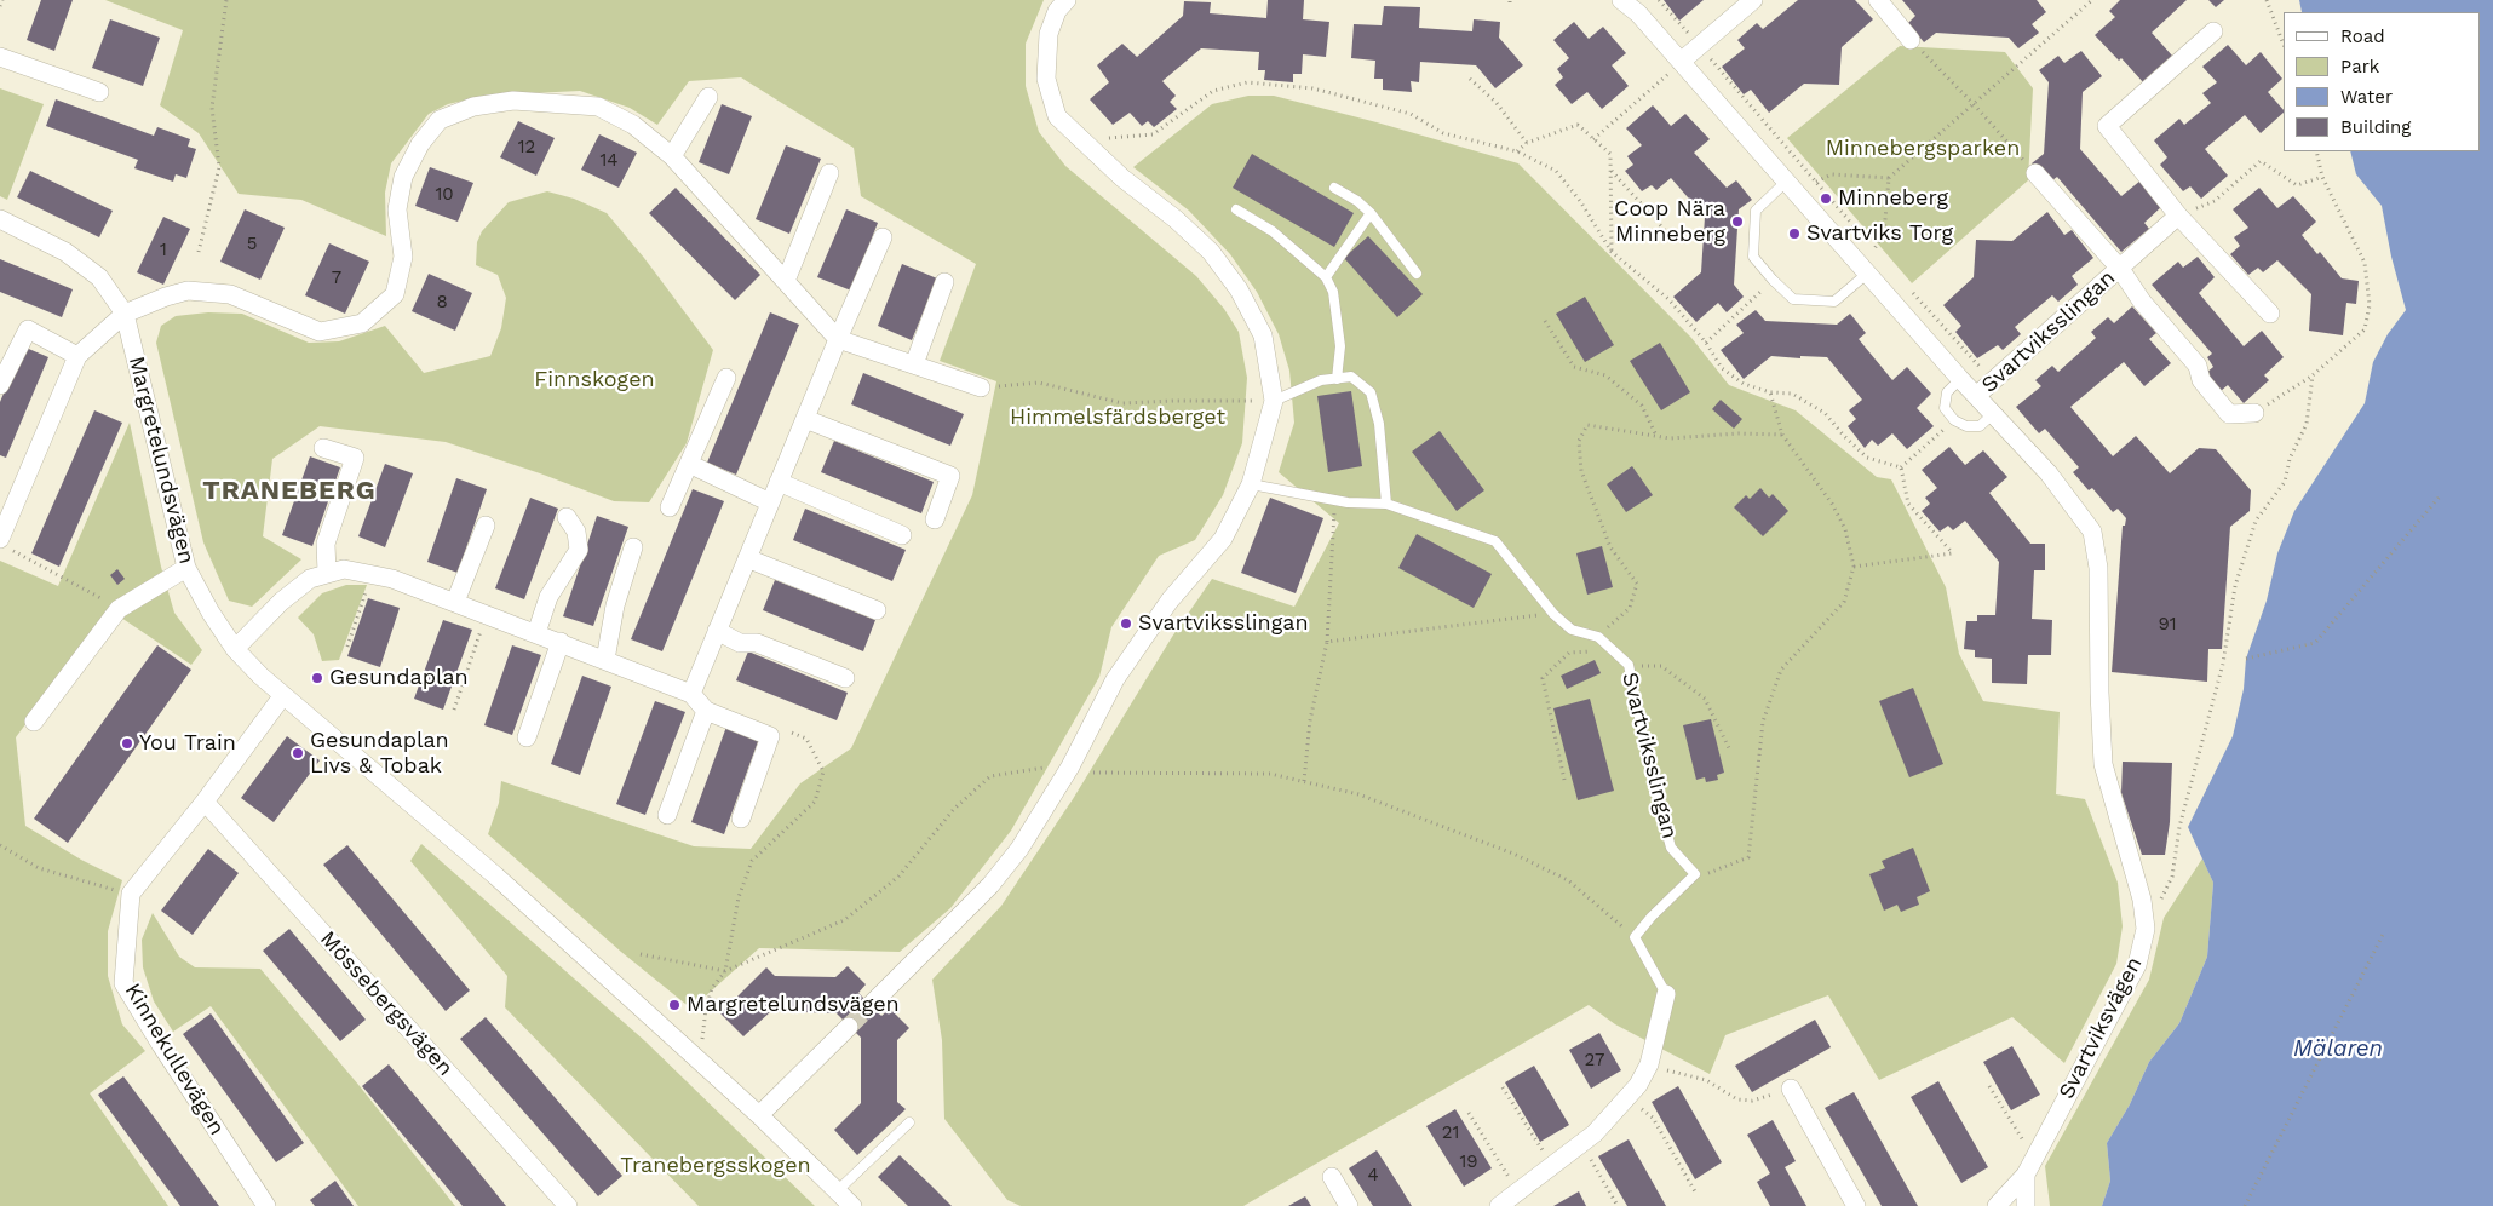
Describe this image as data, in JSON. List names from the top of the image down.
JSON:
{
  "streets": {
    "street": [
      "Svartviksslingan",
      "Margretelundsvägen",
      "Mössebergsvägen",
      "Svartviksvägen",
      "Kinnekullevägen"
    ]
  },
  "crossings": [
    ["Svartviksslingan", "Svartviksvägen"]
  ],
  "districts": ["TRANEBERG"],
  "water": ["Mälaren"],
  "parks": [
    "Minnebergsparken",
    "Finnskogen",
    "Himmelsfärdsberget",
    "Tranebergsskogen"
  ],
  "places": [
    "Minneberg",
    "Coop Nära Minneberg",
    "Svartviks Torg",
    "Svartviksslingan",
    "Gesundaplan",
    "You Train",
    "Gesundaplan Livs & Tobak",
    "Margretelundsvägen"
  ],
  "house_numbers": [
    "12",
    "14",
    "10",
    "5",
    "1",
    "7",
    "8",
    "91",
    "27",
    "21",
    "19",
    "4"
  ],
  "legend": [
    "Road",
    "Park",
    "Water",
    "Building"
  ]
}
